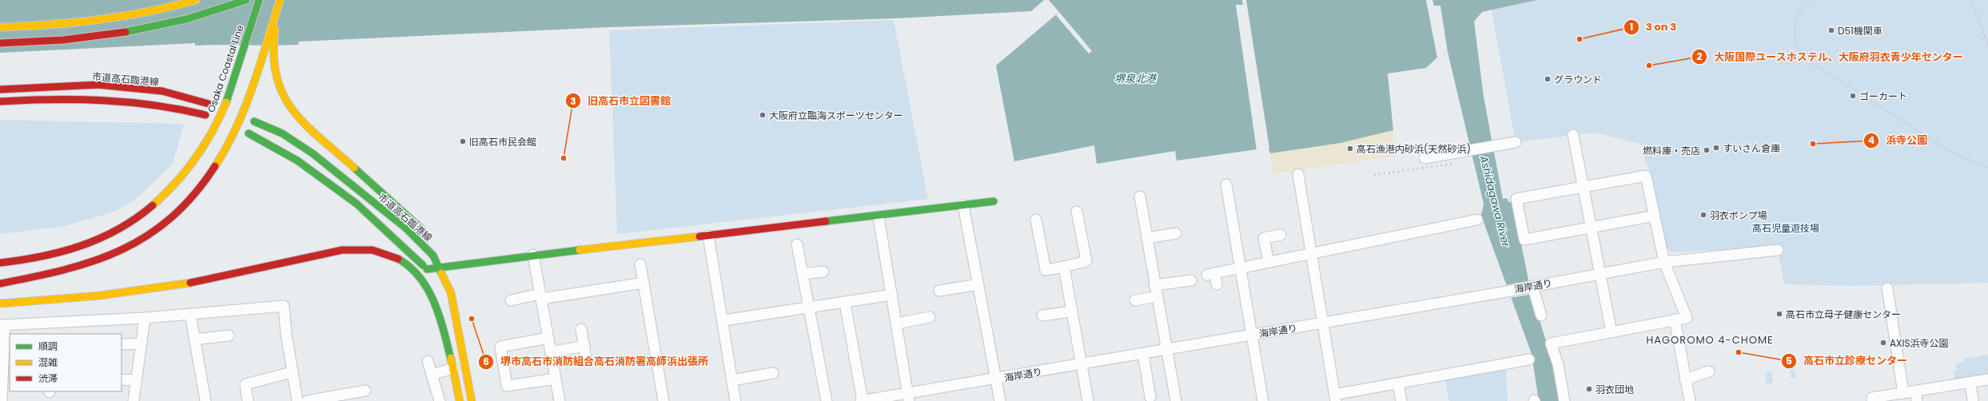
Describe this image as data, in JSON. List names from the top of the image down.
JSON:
{
  "streets": {
    "main road": ["Osaka Coastal Line", "市道高石臨港線"],
    "street": ["海岸通り"]
  },
  "districts": ["HAGOROMO 4-CHOME"],
  "water": ["堺泉北港", "Ashidagawa River"],
  "parks": ["高石児童遊技場"],
  "places": [
    "D51機関車",
    "3 on 3",
    "大阪国際ユースホステル、大阪府羽衣青少年センター",
    "グラウンド",
    "ゴーカート",
    "大阪府立臨海スポーツセンター",
    "旧高石市民会館",
    "浜寺公園",
    "すいさん倉庫",
    "高石漁港内砂浜(天然砂浜)",
    "燃料庫・売店",
    "旧高石市立図書館",
    "羽衣ポンプ場",
    "高石市立母子健康センター",
    "堺市高石市消防組合高石消防署高師浜出張所",
    "AXIS浜寺公園",
    "高石市立診療センター",
    "羽衣団地"
  ],
  "legend": ["順調", "混雑", "渋滞"]
}
